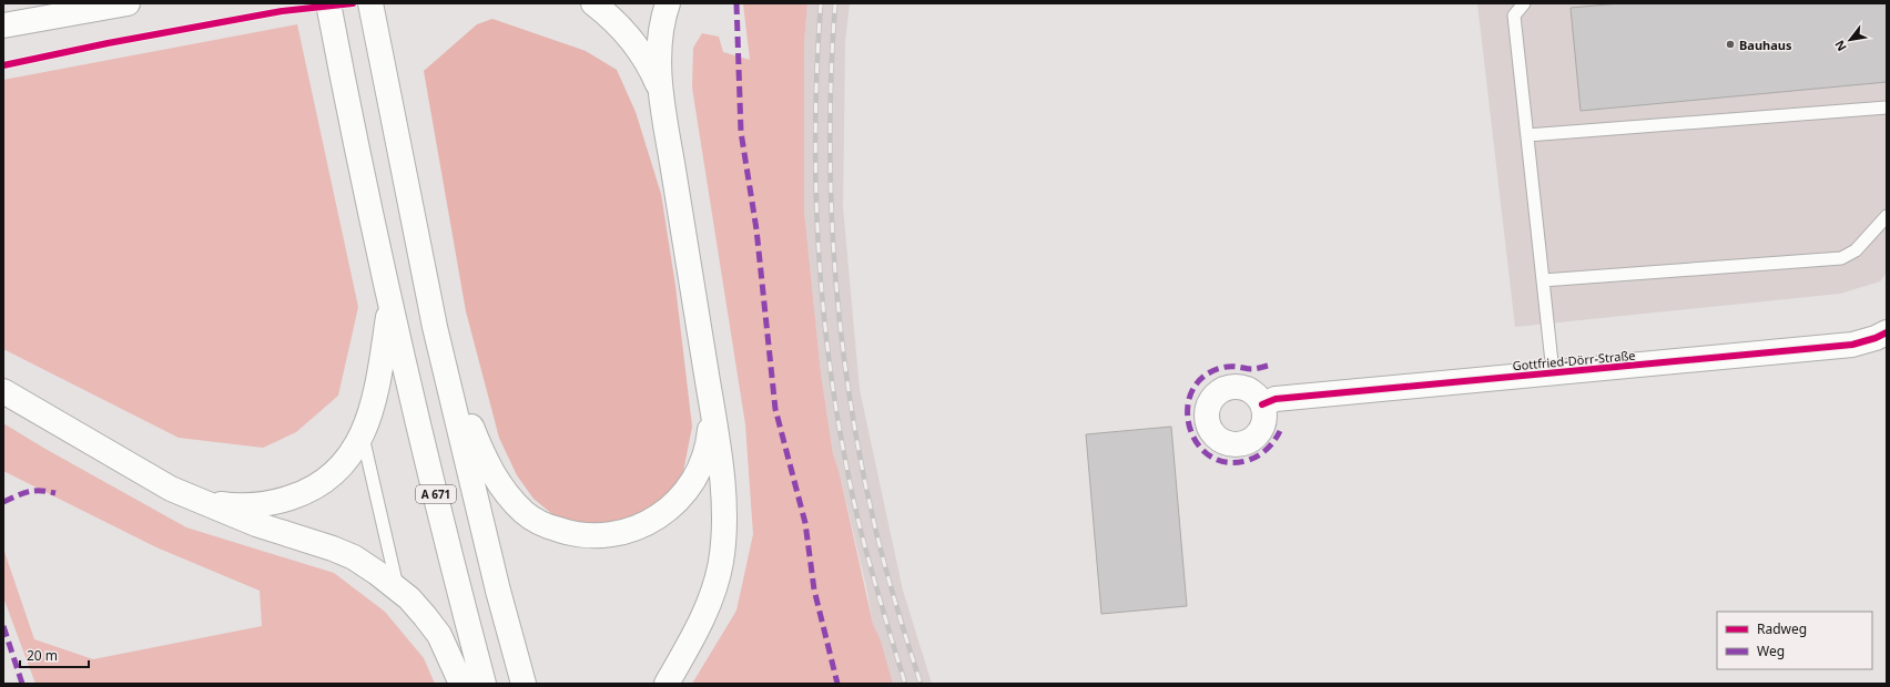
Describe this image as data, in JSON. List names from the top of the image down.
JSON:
{
  "streets": {
    "main road": ["Gottfried-Dörr-Straße", "A 671"]
  },
  "places": ["Bauhaus"],
  "legend": ["Radweg", "Weg"],
  "scale_bar": "20 m",
  "north": "bottom left"
}
